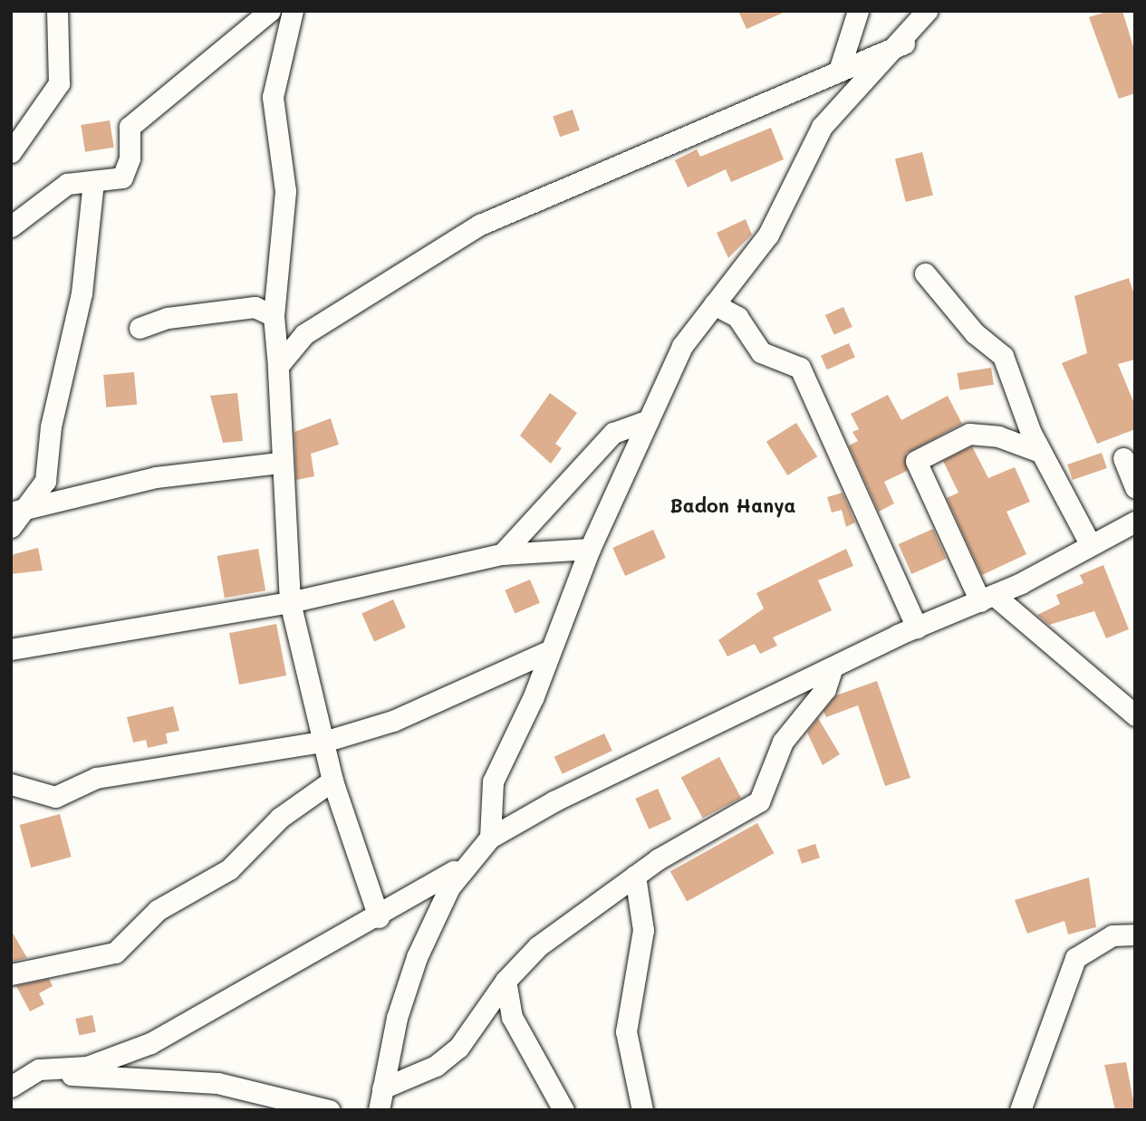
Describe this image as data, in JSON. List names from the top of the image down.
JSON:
{
  "districts": ["Badon Hanya"]
}
